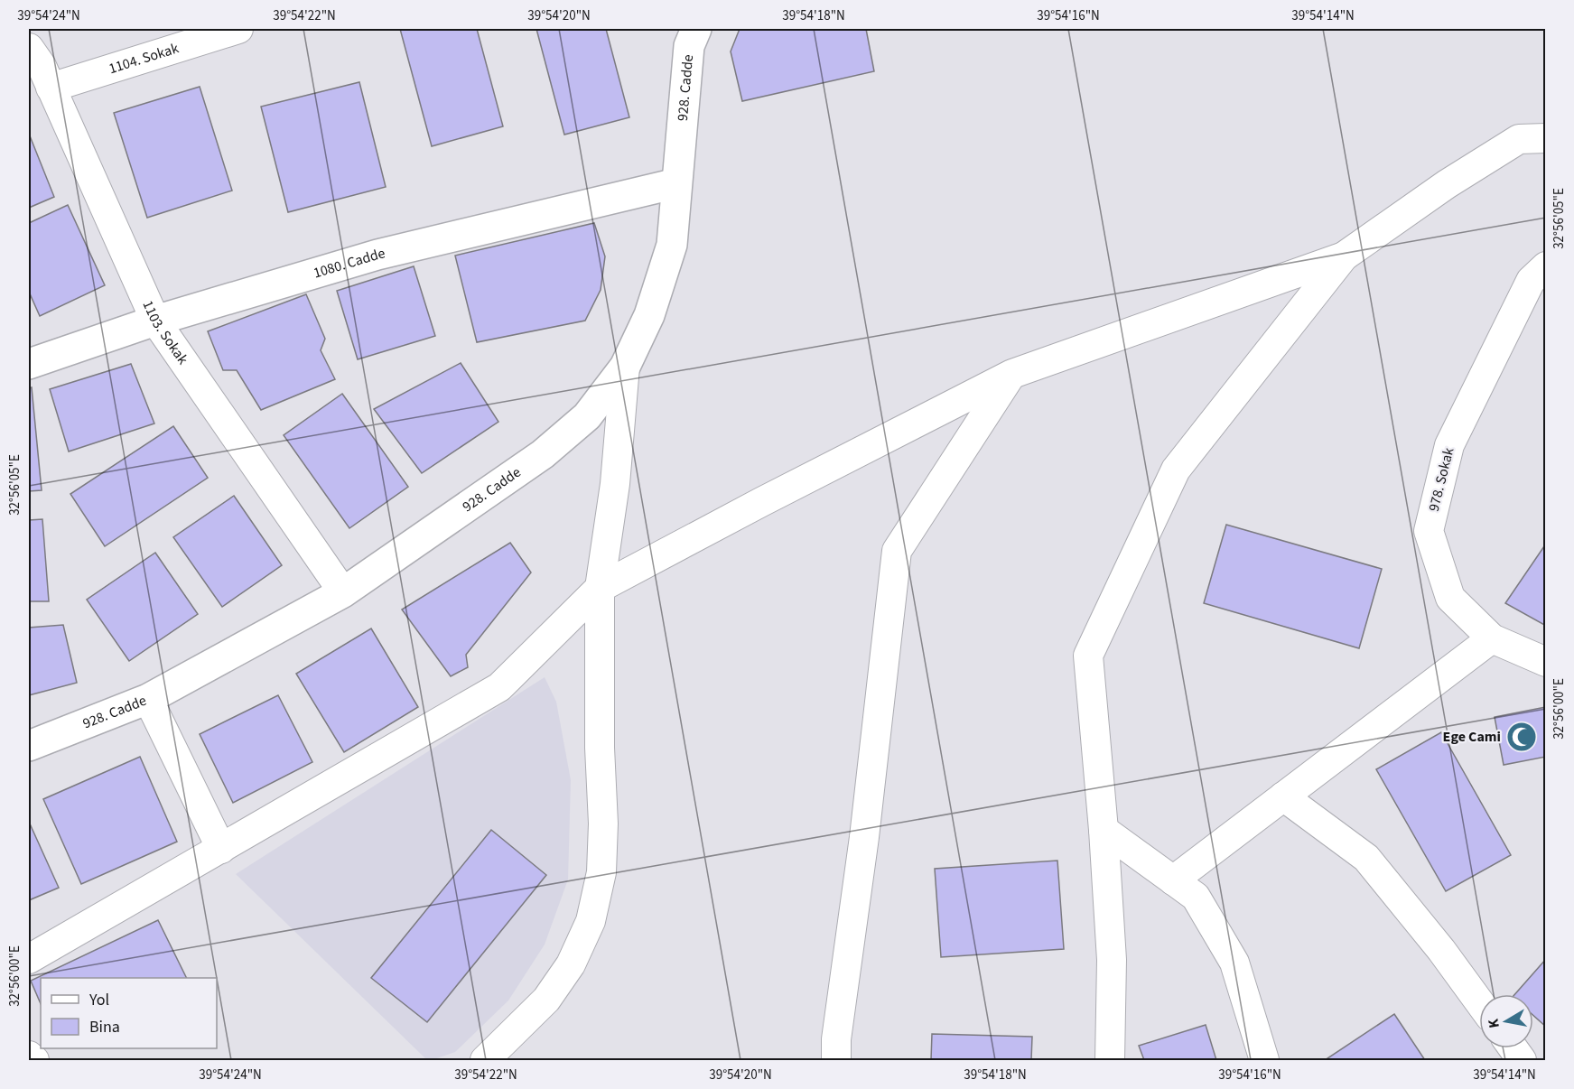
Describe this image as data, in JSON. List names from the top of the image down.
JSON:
{
  "streets": {
    "street": [
      "1104. Sokak",
      "928. Cadde",
      "1080. Cadde",
      "1103. Sokak",
      "978. Sokak"
    ]
  },
  "crossings": [
    ["1104. Sokak", "1103. Sokak"],
    ["928. Cadde", "1080. Cadde"],
    ["928. Cadde", "1103. Sokak"],
    ["1080. Cadde", "1103. Sokak"]
  ],
  "places": {
    "mosque": ["Ege Cami"]
  },
  "legend": ["Yol", "Bina"],
  "north": "left",
  "coordinates": [
    "39°54'24\"N",
    "39°54'22\"N",
    "39°54'20\"N",
    "39°54'18\"N",
    "39°54'16\"N",
    "39°54'14\"N",
    "32°56'05\"E",
    "32°56'00\"E"
  ]
}
